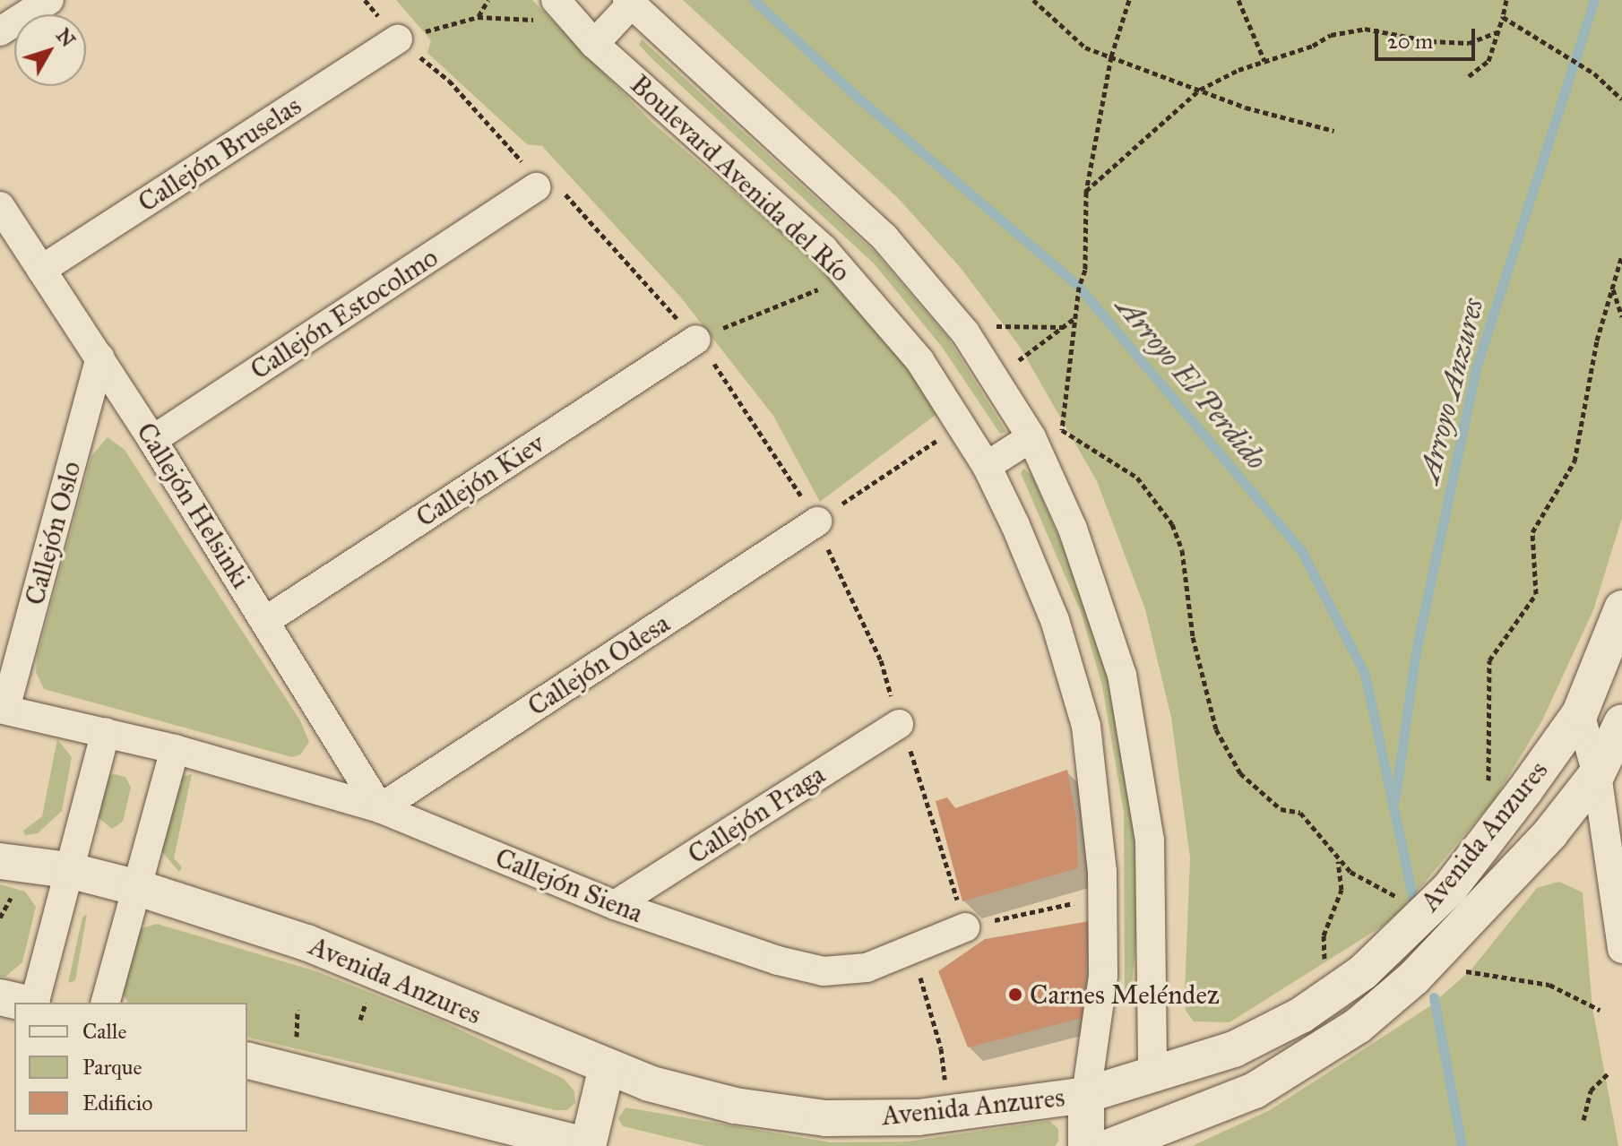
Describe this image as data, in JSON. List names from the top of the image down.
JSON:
{
  "streets": {
    "street": [
      "Callejón Bruselas",
      "Boulevard Avenida del Río",
      "Callejón Estocolmo",
      "Callejón Kiev",
      "Callejón Helsinki",
      "Callejón Oslo",
      "Callejón Odesa",
      "Callejón Praga",
      "Avenida Anzures",
      "Callejón Siena"
    ]
  },
  "crossings": [
    ["Callejón Bruselas", "Callejón Helsinki"],
    ["Boulevard Avenida del Río", "Avenida Anzures"],
    ["Callejón Estocolmo", "Callejón Helsinki"],
    ["Callejón Kiev", "Callejón Helsinki"],
    ["Callejón Helsinki", "Callejón Oslo"],
    ["Callejón Helsinki", "Callejón Odesa"],
    ["Callejón Helsinki", "Callejón Siena"],
    ["Callejón Oslo", "Callejón Siena"],
    ["Callejón Odesa", "Callejón Siena"],
    ["Callejón Praga", "Callejón Siena"]
  ],
  "water": ["Arroyo El Perdido", "Arroyo Anzures"],
  "places": ["Carnes Meléndez"],
  "legend": ["Calle", "Parque", "Edificio"],
  "scale_bar": "20 m",
  "north": "top right"
}
